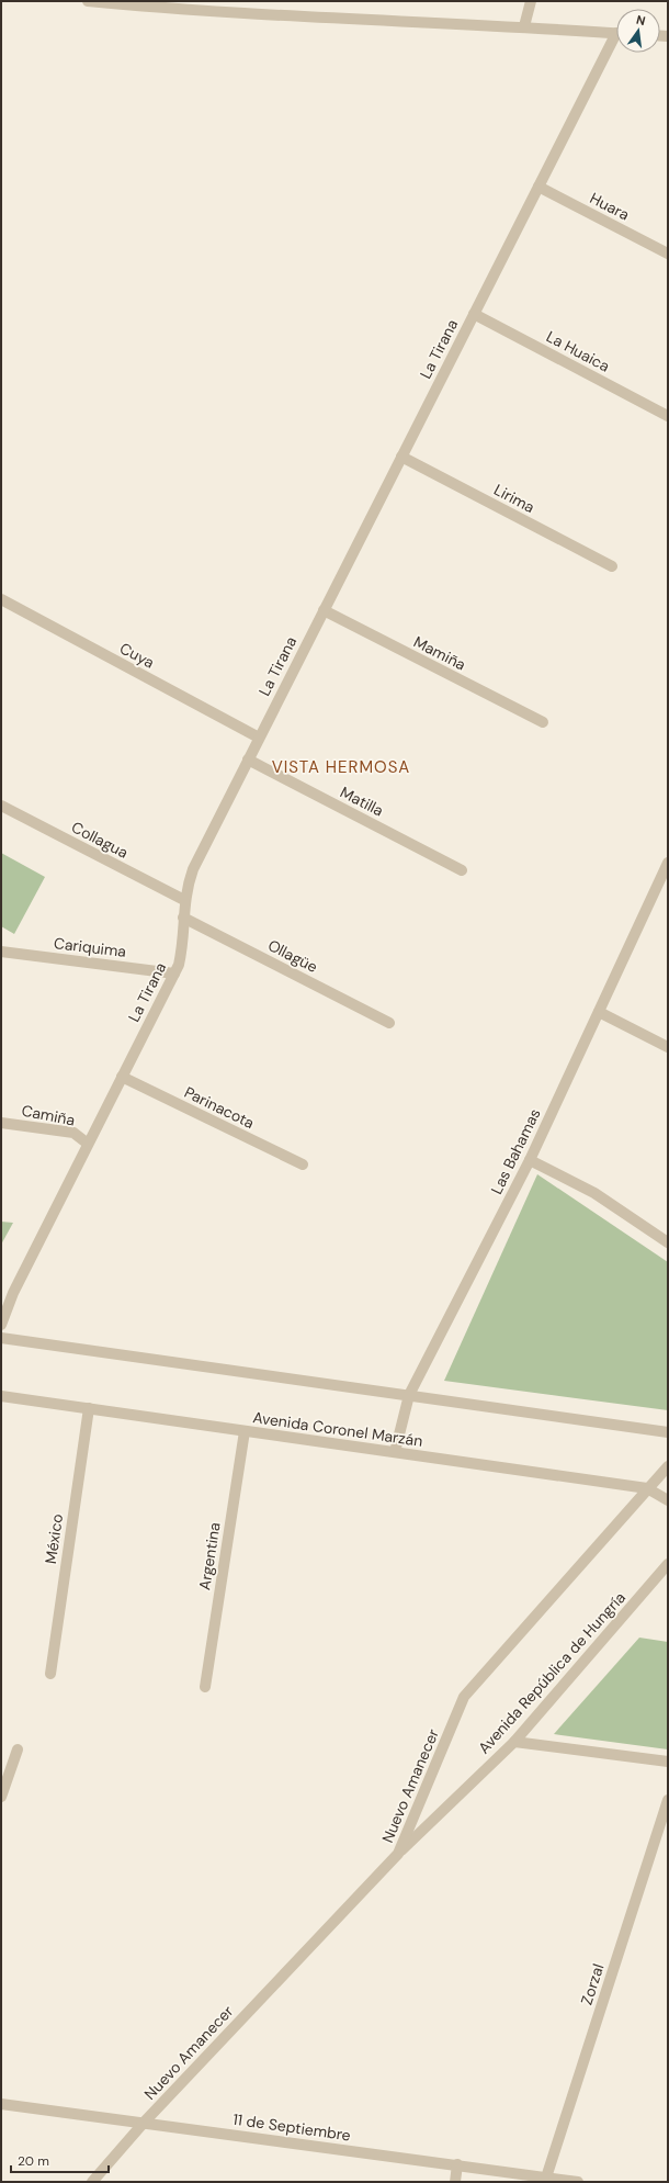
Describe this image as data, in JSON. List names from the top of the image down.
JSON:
{
  "streets": {
    "street": [
      "Huara",
      "La Tirana",
      "La Huaica",
      "Lirima",
      "Mamiña",
      "Cuya",
      "Matilla",
      "Collagua",
      "Cariquima",
      "Ollagüe",
      "Parinacota",
      "Camiña",
      "Las Bahamas",
      "Avenida Coronel Marzán",
      "México",
      "Argentina",
      "Avenida República de Hungría",
      "Nuevo Amanecer",
      "Zorzal",
      "11 de Septiembre"
    ]
  },
  "crossings": [
    ["Huara", "La Tirana"],
    ["La Tirana", "La Huaica"],
    ["La Tirana", "Lirima"],
    ["La Tirana", "Mamiña"],
    ["La Tirana", "Cuya"],
    ["La Tirana", "Matilla"],
    ["La Tirana", "Collagua"],
    ["La Tirana", "Cariquima"],
    ["La Tirana", "Ollagüe"],
    ["La Tirana", "Parinacota"],
    ["La Tirana", "Camiña"],
    ["Las Bahamas", "Avenida Coronel Marzán"],
    ["Avenida Coronel Marzán", "México"],
    ["Avenida Coronel Marzán", "Argentina"],
    ["Avenida Coronel Marzán", "Nuevo Amanecer"],
    ["Avenida República de Hungría", "Nuevo Amanecer"],
    ["Nuevo Amanecer", "11 de Septiembre"],
    ["Zorzal", "11 de Septiembre"]
  ],
  "districts": ["VISTA HERMOSA"],
  "scale_bar": "20 m",
  "north": "top"
}
